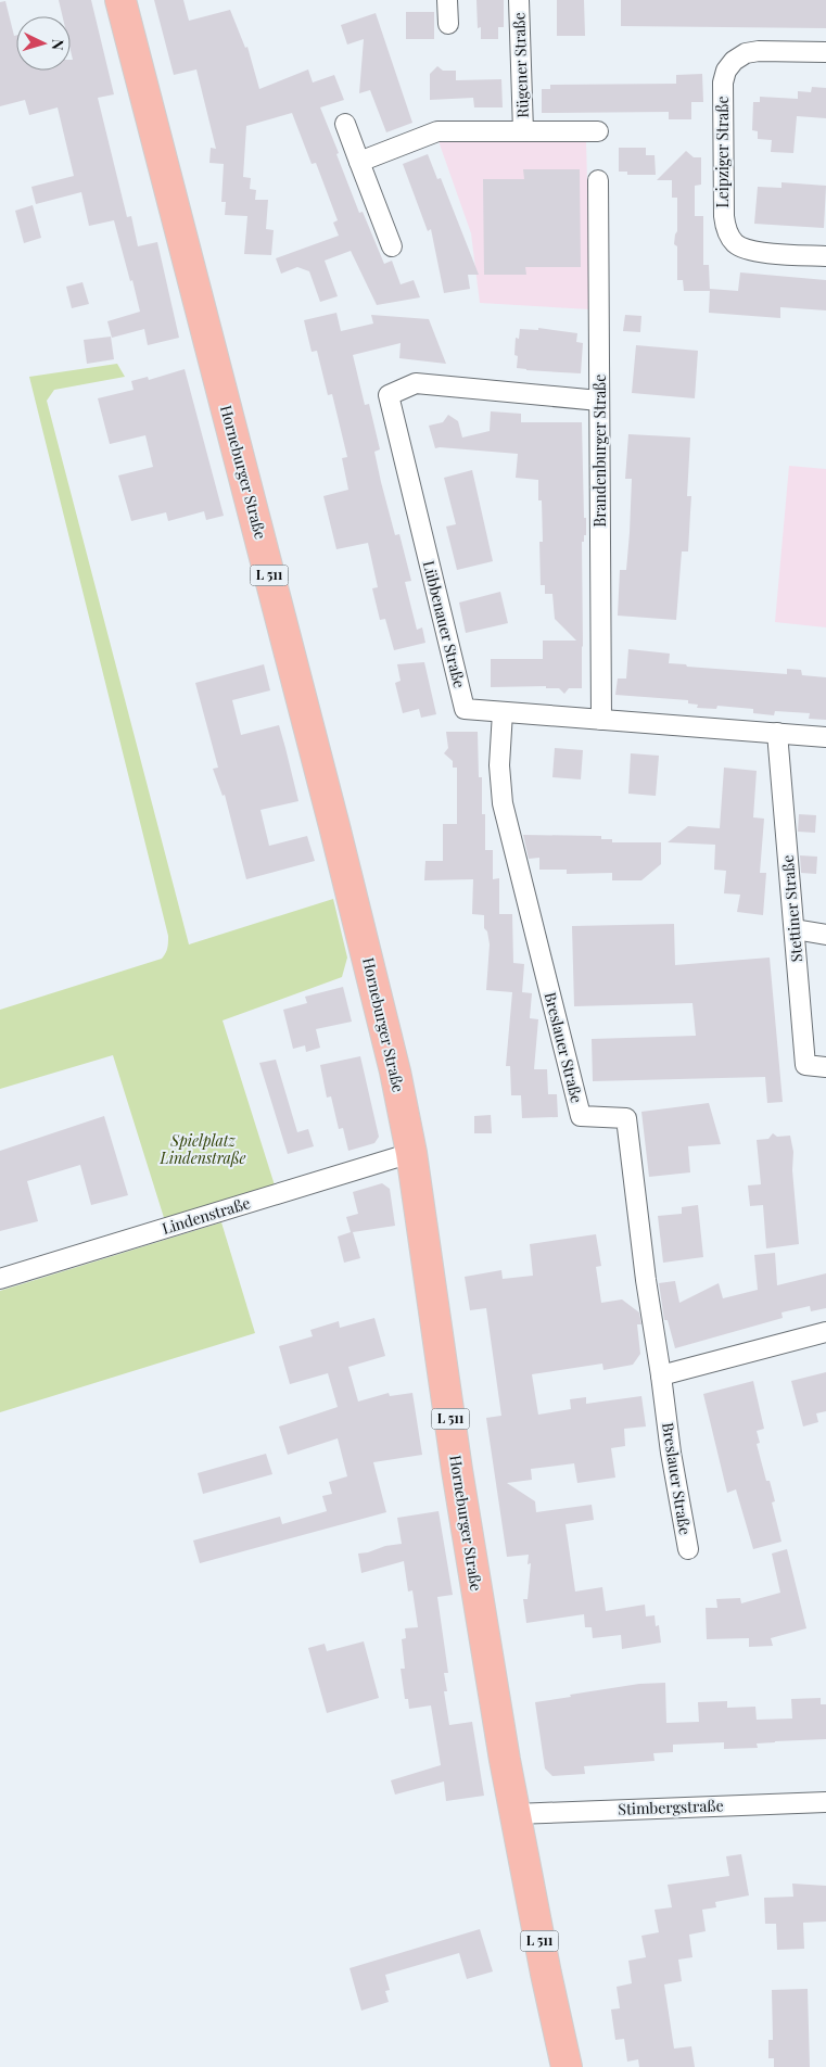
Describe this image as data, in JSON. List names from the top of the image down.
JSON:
{
  "streets": {
    "main road": ["Horneburger Straße", "L 511"],
    "street": [
      "Rügener Straße",
      "Leipziger Straße",
      "Brandenburger Straße",
      "Lübbenauer Straße",
      "Stettiner Straße",
      "Breslauer Straße",
      "Lindenstraße",
      "Stimbergstraße"
    ]
  },
  "crossings": [
    ["Brandenburger Straße", "Lübbenauer Straße"],
    ["Horneburger Straße", "Lindenstraße"],
    ["Horneburger Straße", "Stimbergstraße"],
    ["Lübbenauer Straße", "Stettiner Straße"],
    ["Lübbenauer Straße", "Breslauer Straße"]
  ],
  "parks": ["Spielplatz Lindenstraße"],
  "north": "right"
}
